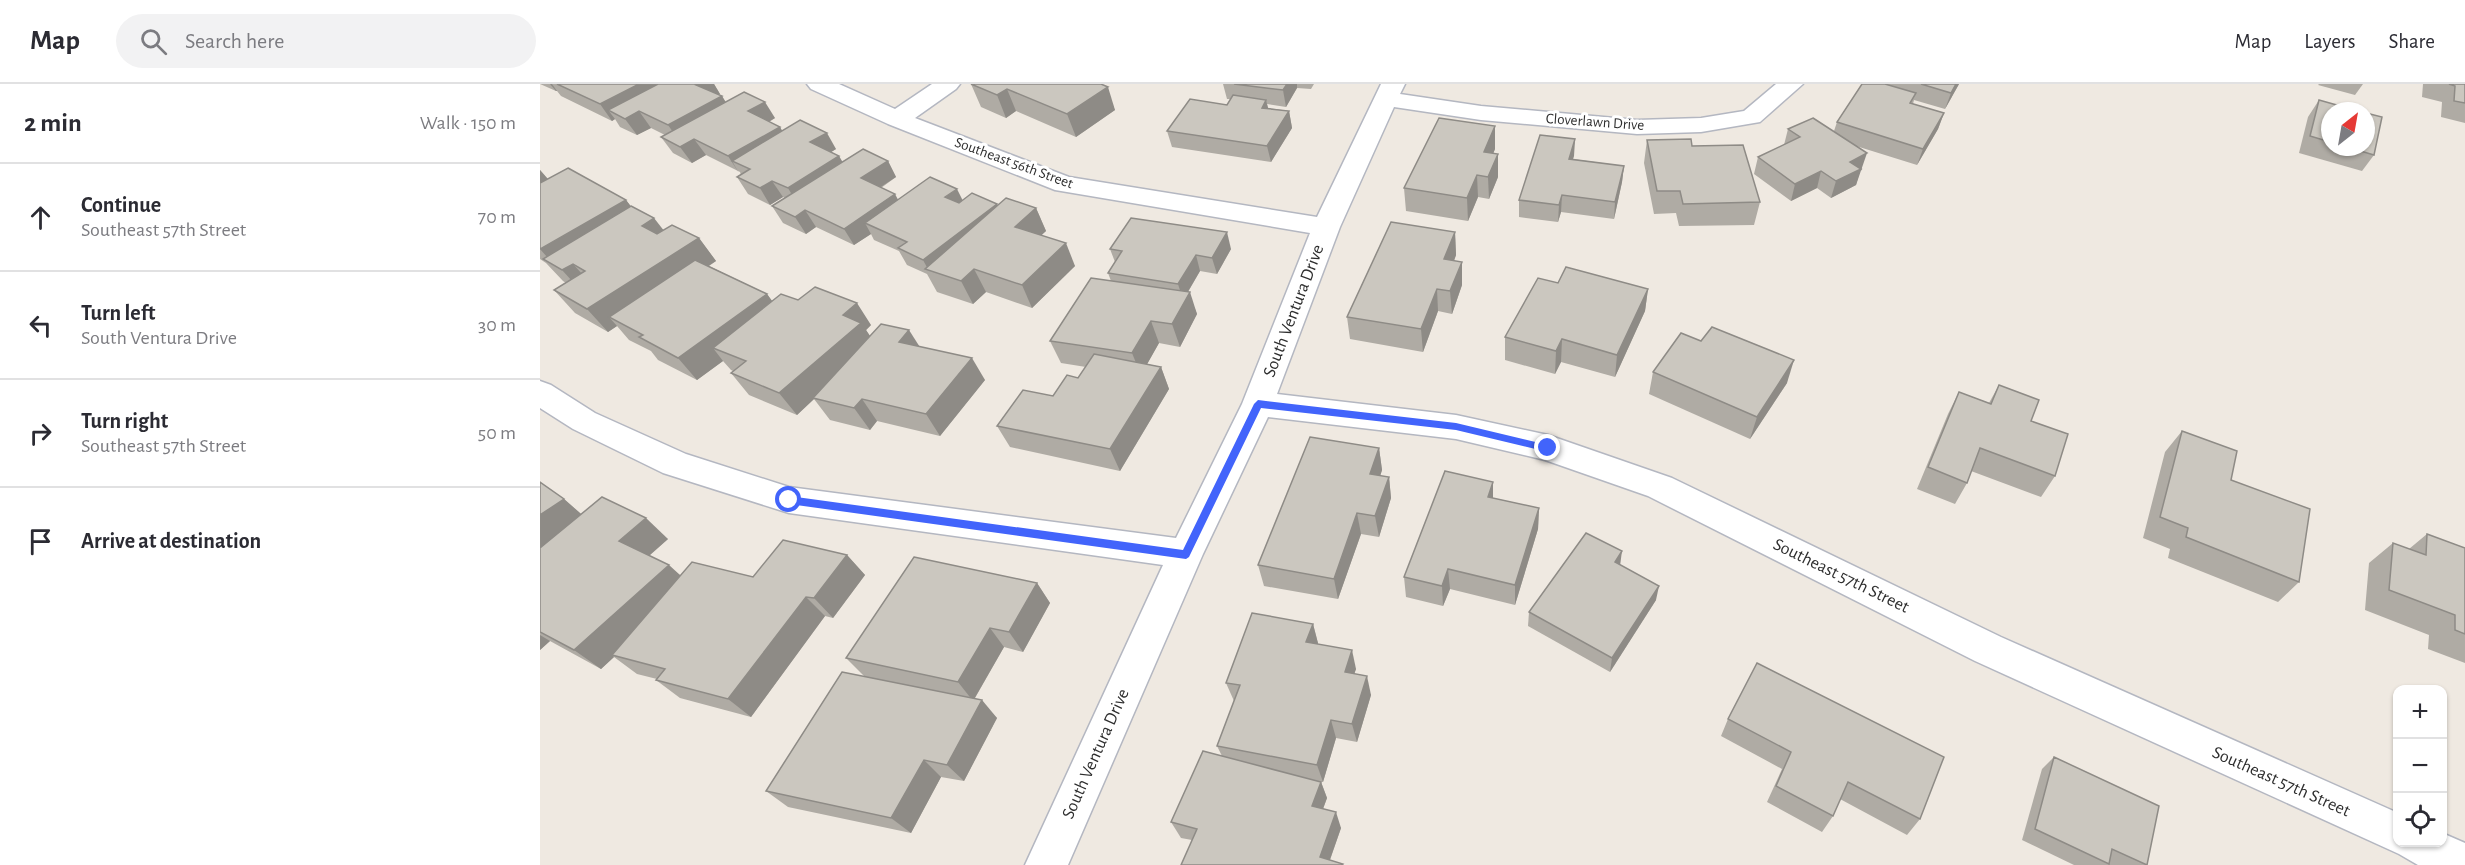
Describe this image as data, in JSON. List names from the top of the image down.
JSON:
{
  "streets": {
    "street": [
      "Cloverlawn Drive",
      "Southeast 56th Street",
      "South Ventura Drive",
      "Southeast 57th Street"
    ]
  },
  "crossings": [
    ["Cloverlawn Drive", "South Ventura Drive"],
    ["Southeast 56th Street", "South Ventura Drive"],
    ["South Ventura Drive", "Southeast 57th Street"]
  ],
  "north": "top right",
  "page": {
    "header": "Map",
    "search": "Search here",
    "nav": ["Map", "Layers", "Share"],
    "heading": ["2 min", "Walk · 150 m"],
    "list": [
      ["Continue", "Southeast 57th Street", "70 m"],
      ["Turn left", "South Ventura Drive", "30 m"],
      ["Turn right", "Southeast 57th Street", "50 m"],
      "Arrive at destination"
    ],
    "map_buttons": ["+", "−"]
  }
}
